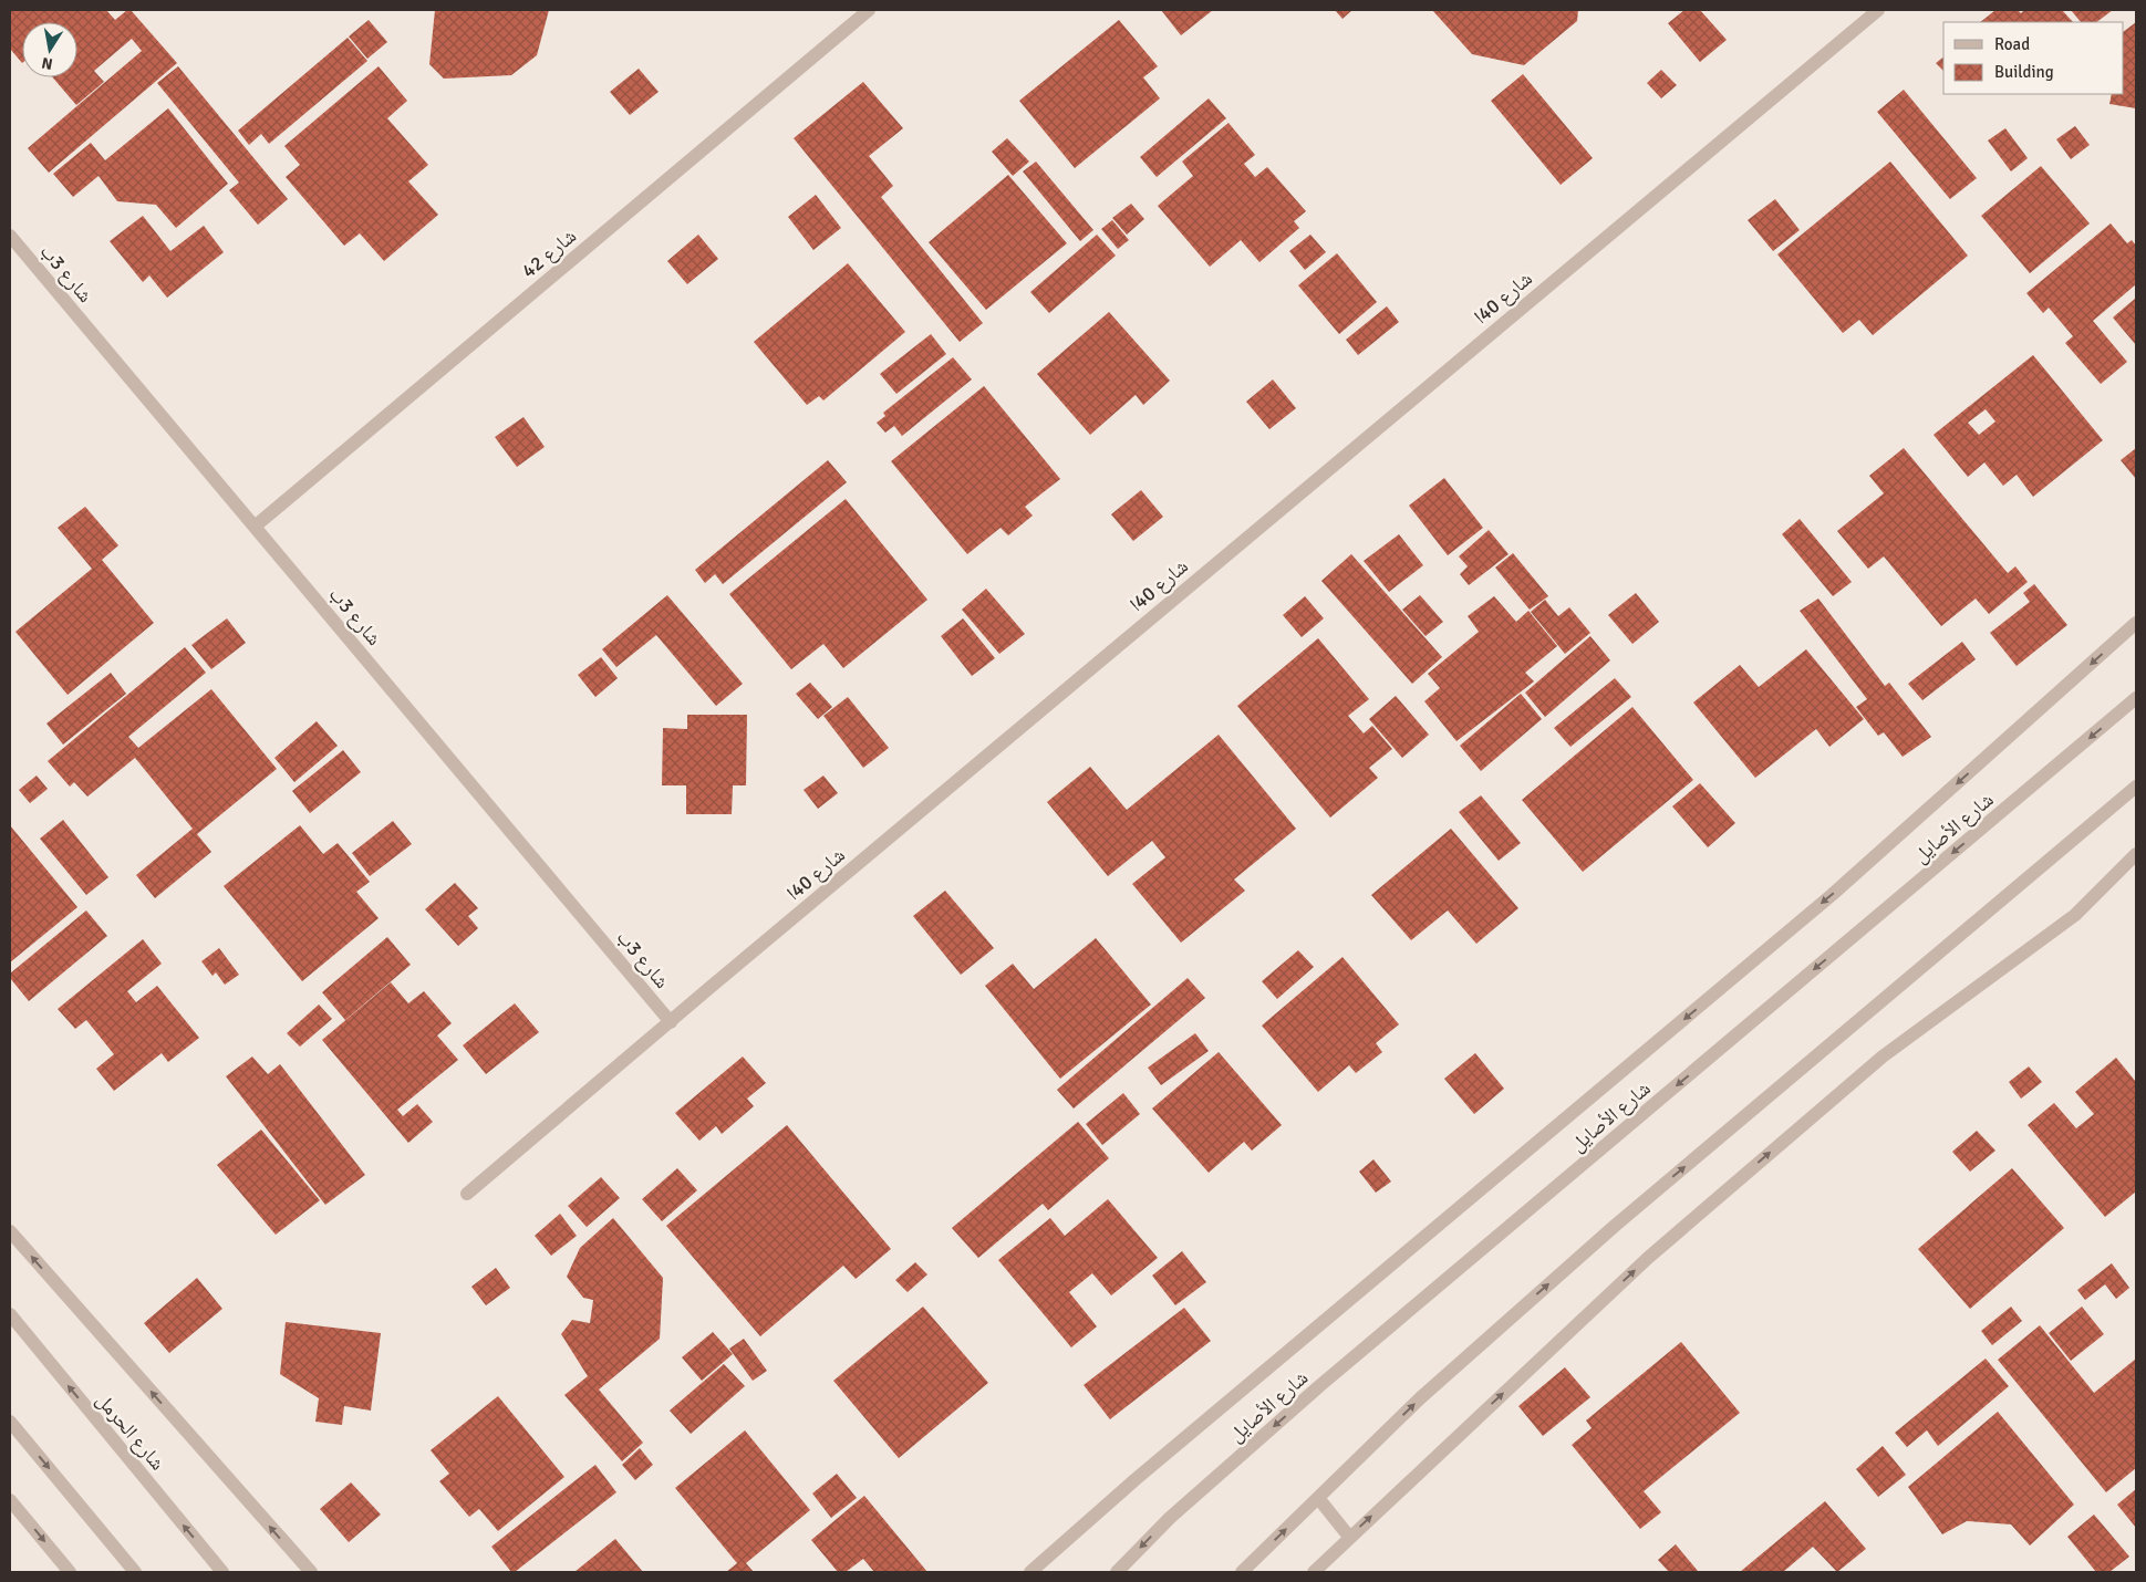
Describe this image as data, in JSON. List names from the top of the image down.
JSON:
{
  "streets": {
    "street": [
      "شارع 42",
      "شارع 3ب",
      "شارع 40ا",
      "شارع الأصايل",
      "شارع الحرمل"
    ]
  },
  "crossings": [
    ["شارع 42", "شارع 3ب"],
    ["شارع 3ب", "شارع 40ا"]
  ],
  "legend": ["Road", "Building"],
  "north": "bottom"
}
